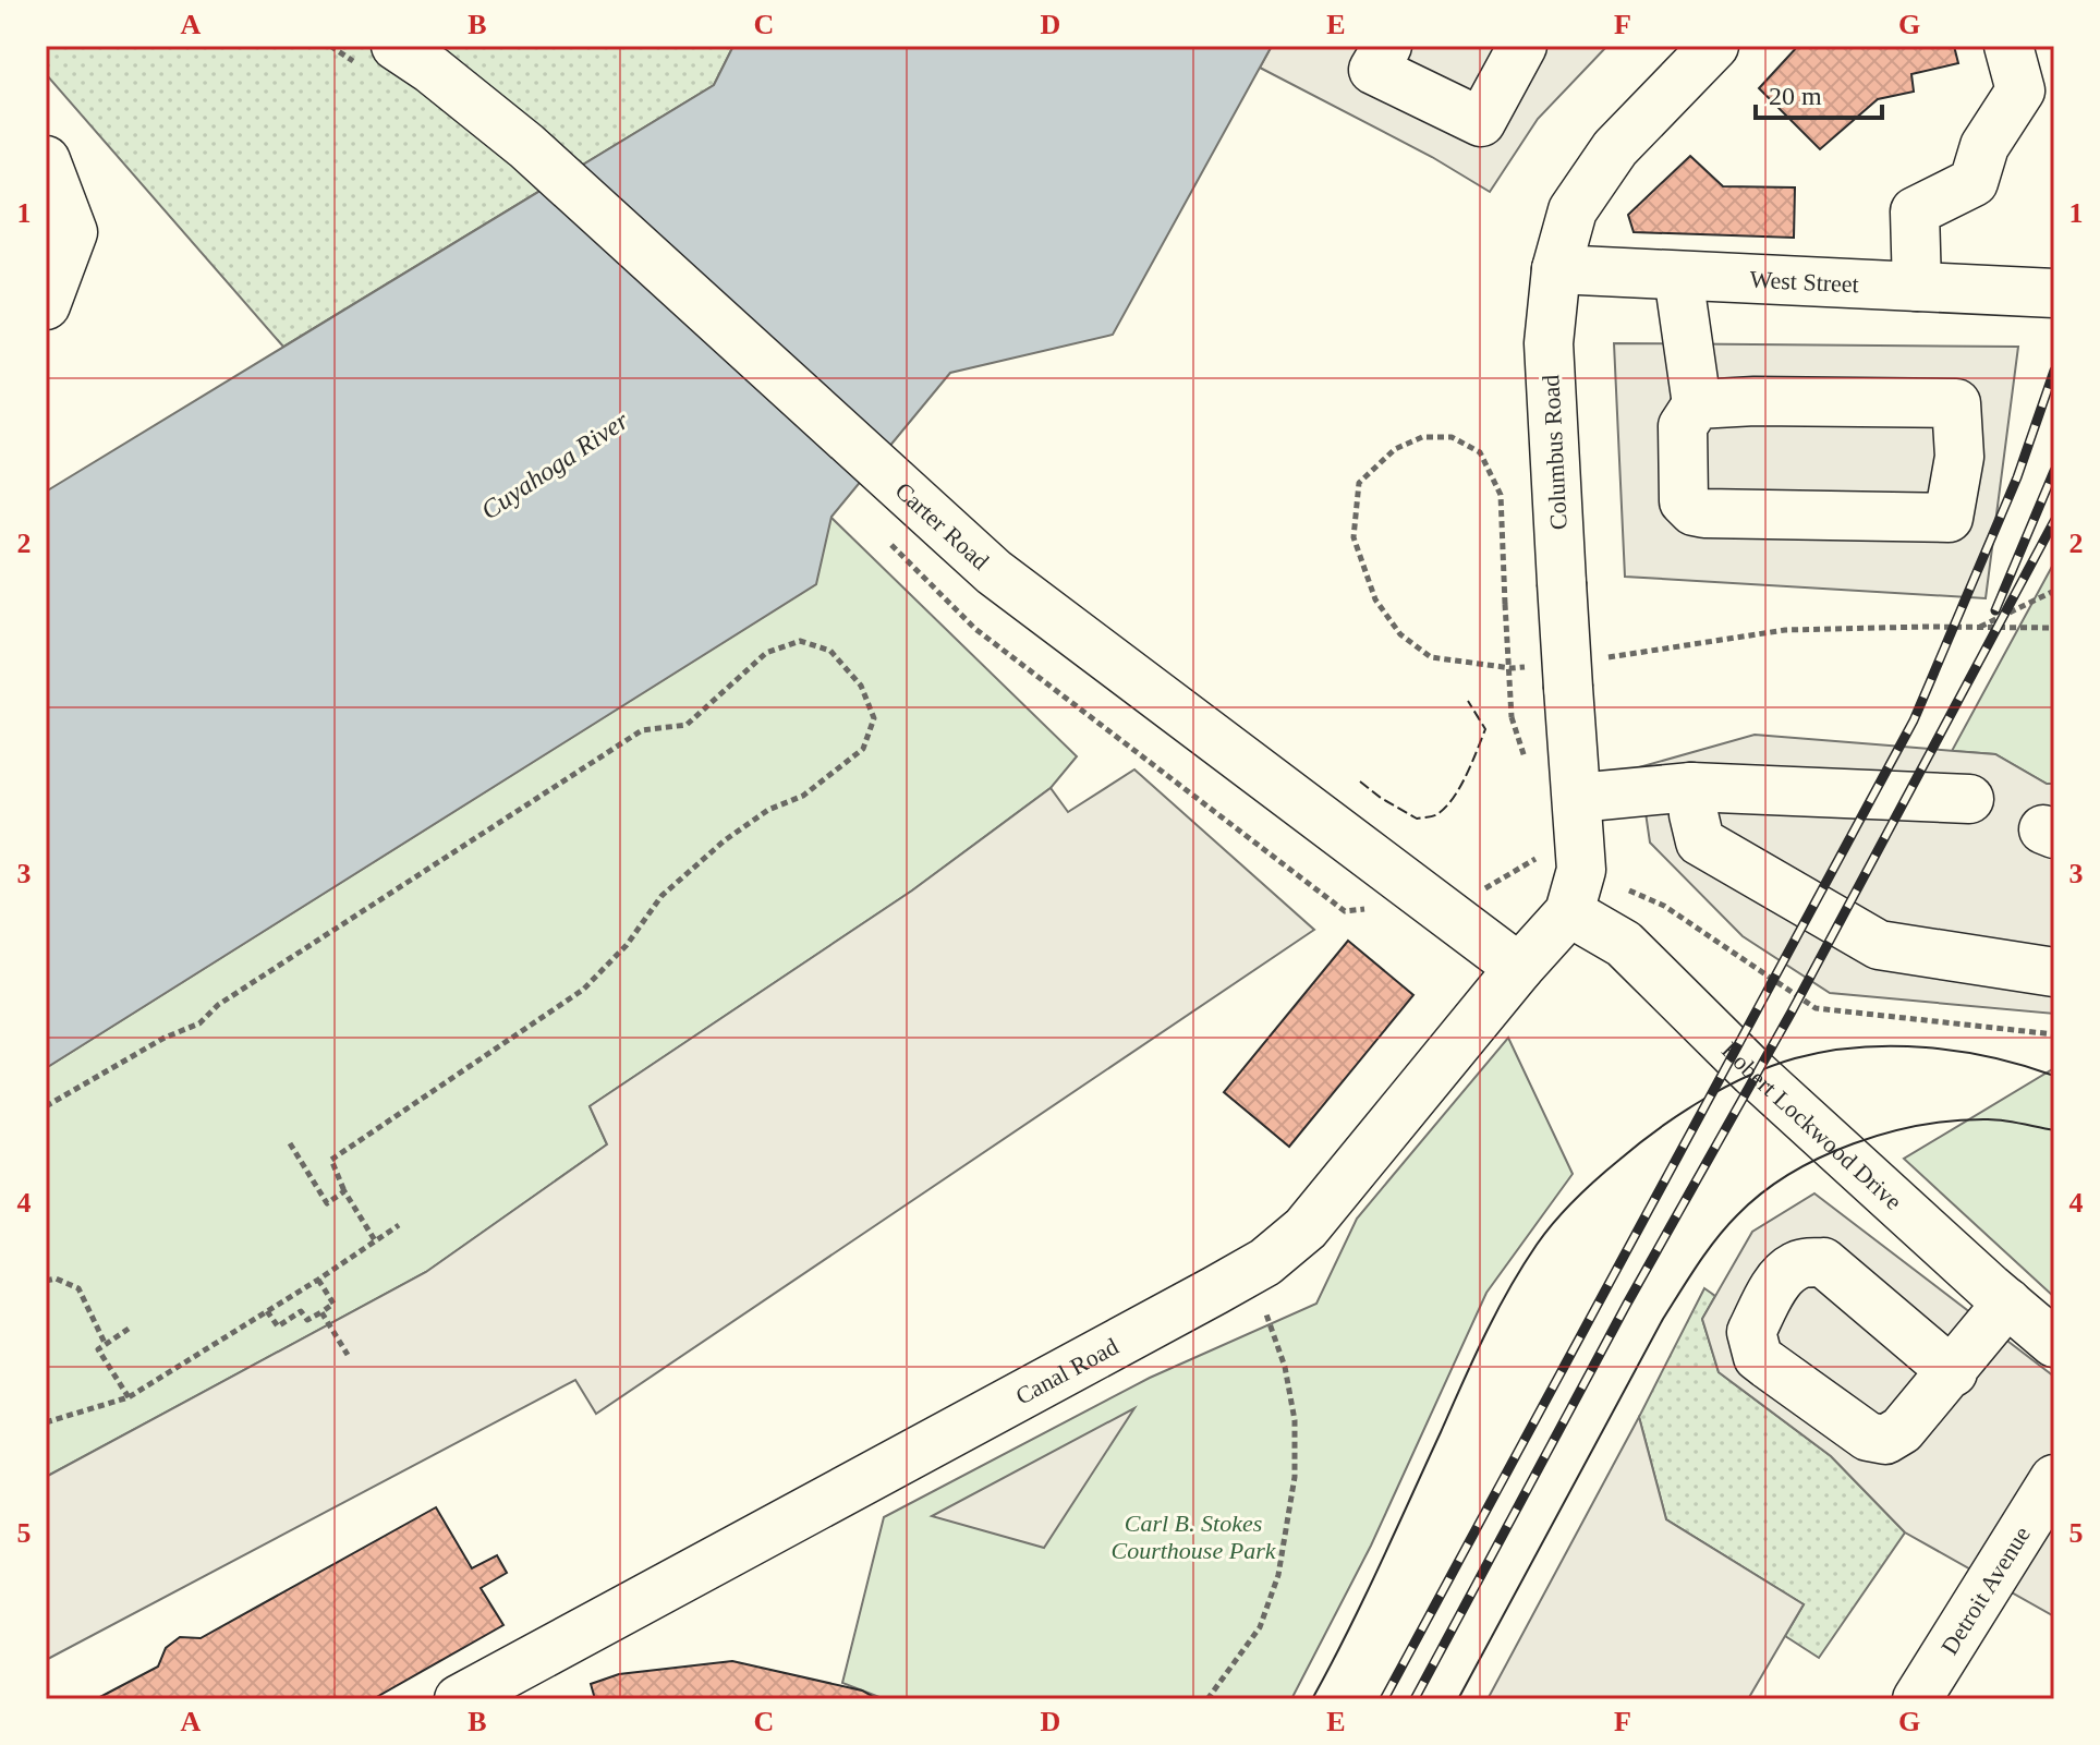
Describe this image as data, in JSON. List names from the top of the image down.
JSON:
{
  "streets": {
    "street": [
      "West Street",
      "Columbus Road",
      "Carter Road",
      "Robert Lockwood Drive",
      "Canal Road",
      "Detroit Avenue"
    ]
  },
  "crossings": [
    ["West Street", "Columbus Road"],
    ["Columbus Road", "Robert Lockwood Drive"],
    ["Columbus Road", "Canal Road"],
    ["Carter Road", "Canal Road"],
    ["Robert Lockwood Drive", "Canal Road"]
  ],
  "water": ["Cuyahoga River"],
  "parks": ["Carl B. Stokes Courthouse Park"],
  "scale_bar": "20 m",
  "grid": {
    "columns": [
      "A",
      "B",
      "C",
      "D",
      "E",
      "F",
      "G"
    ],
    "rows": [
      "1",
      "2",
      "3",
      "4",
      "5"
    ]
  }
}
